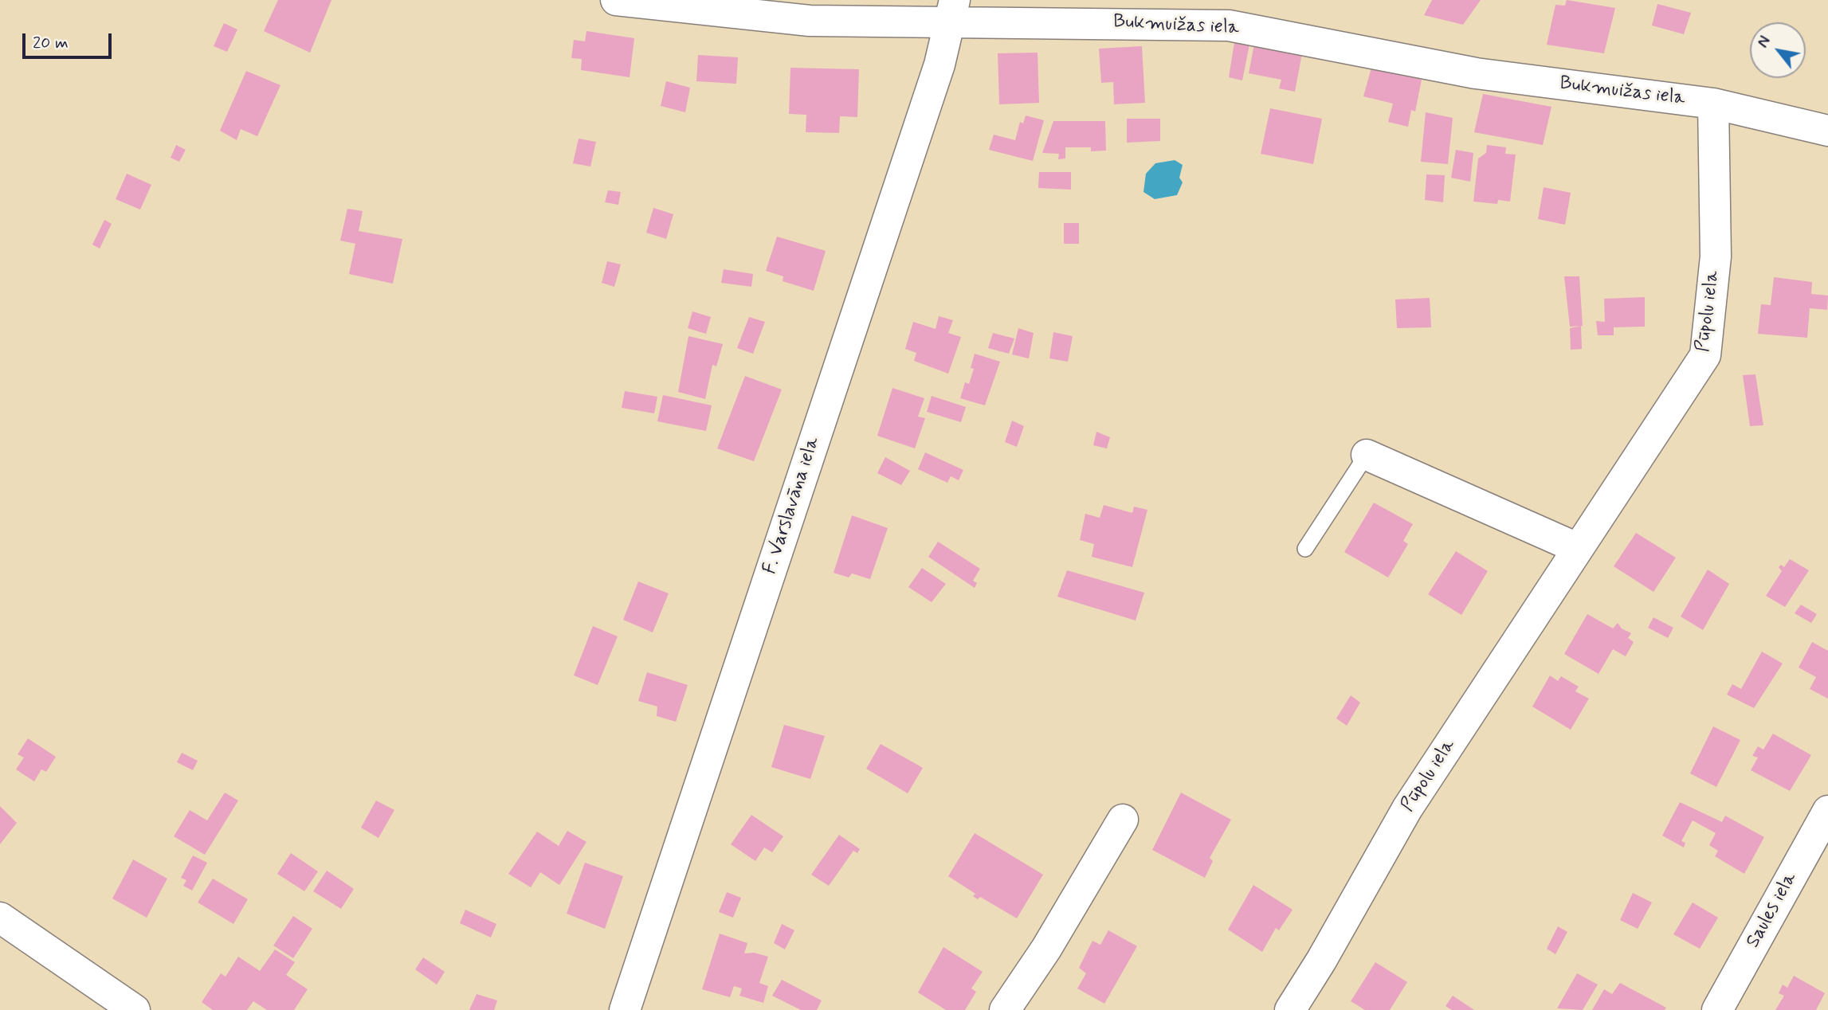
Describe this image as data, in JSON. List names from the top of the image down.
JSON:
{
  "streets": {
    "street": [
      "Bukmuižas iela",
      "Pūpolu iela",
      "F. Varslavāna iela",
      "Saules iela"
    ]
  },
  "crossings": [
    ["Bukmuižas iela", "Pūpolu iela"],
    ["Bukmuižas iela", "F. Varslavāna iela"]
  ],
  "scale_bar": "20 m",
  "north": "top left"
}
